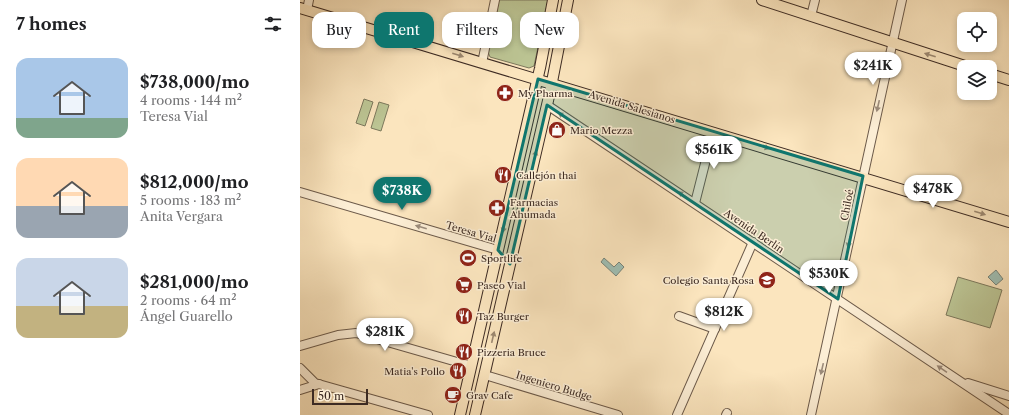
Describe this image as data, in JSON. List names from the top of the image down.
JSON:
{
  "streets": {
    "main road": ["Avenida Salesianos"],
    "street": [
      "Chiloé",
      "Avenida Berlín",
      "Teresa Vial",
      "Ingeniero Budge"
    ]
  },
  "crossings": [
    ["Avenida Salesianos", "Chiloé"],
    ["Chiloé", "Avenida Berlín"]
  ],
  "one_way": [
    "Avenida Salesianos",
    "Chiloé",
    "Avenida Berlín",
    "Teresa Vial"
  ],
  "places": {
    "pharmacy": ["My Pharma", "Farmacias Ahumada"],
    "shop": ["Mario Mezza"],
    "restaurant": [
      "Callejón thai",
      "Taz Burger",
      "Pizzeria Bruce",
      "Matia's Pollo"
    ],
    "sports": ["Sportlife"],
    "school or university": ["Colegio Santa Rosa"],
    "supermarket": ["Paseo Vial"],
    "cafe": ["Grav Cafe"]
  },
  "scale_bar": "50 m",
  "page": {
    "heading": "7 homes",
    "chip": [
      "Buy",
      "Rent",
      "Filters",
      "New"
    ],
    "list": [
      {
        "name": "$738,000/mo",
        "note": "4 rooms · 144 m² · Teresa Vial"
      },
      {
        "name": "$812,000/mo",
        "note": "5 rooms · 183 m² · Anita Vergara"
      },
      {
        "name": "$281,000/mo",
        "note": "2 rooms · 64 m² · Ángel Guarello"
      }
    ],
    "price": [
      "$241K",
      "$561K",
      "$478K",
      "$738K",
      "$530K",
      "$812K",
      "$281K"
    ],
    "scale": "50 m"
  }
}
